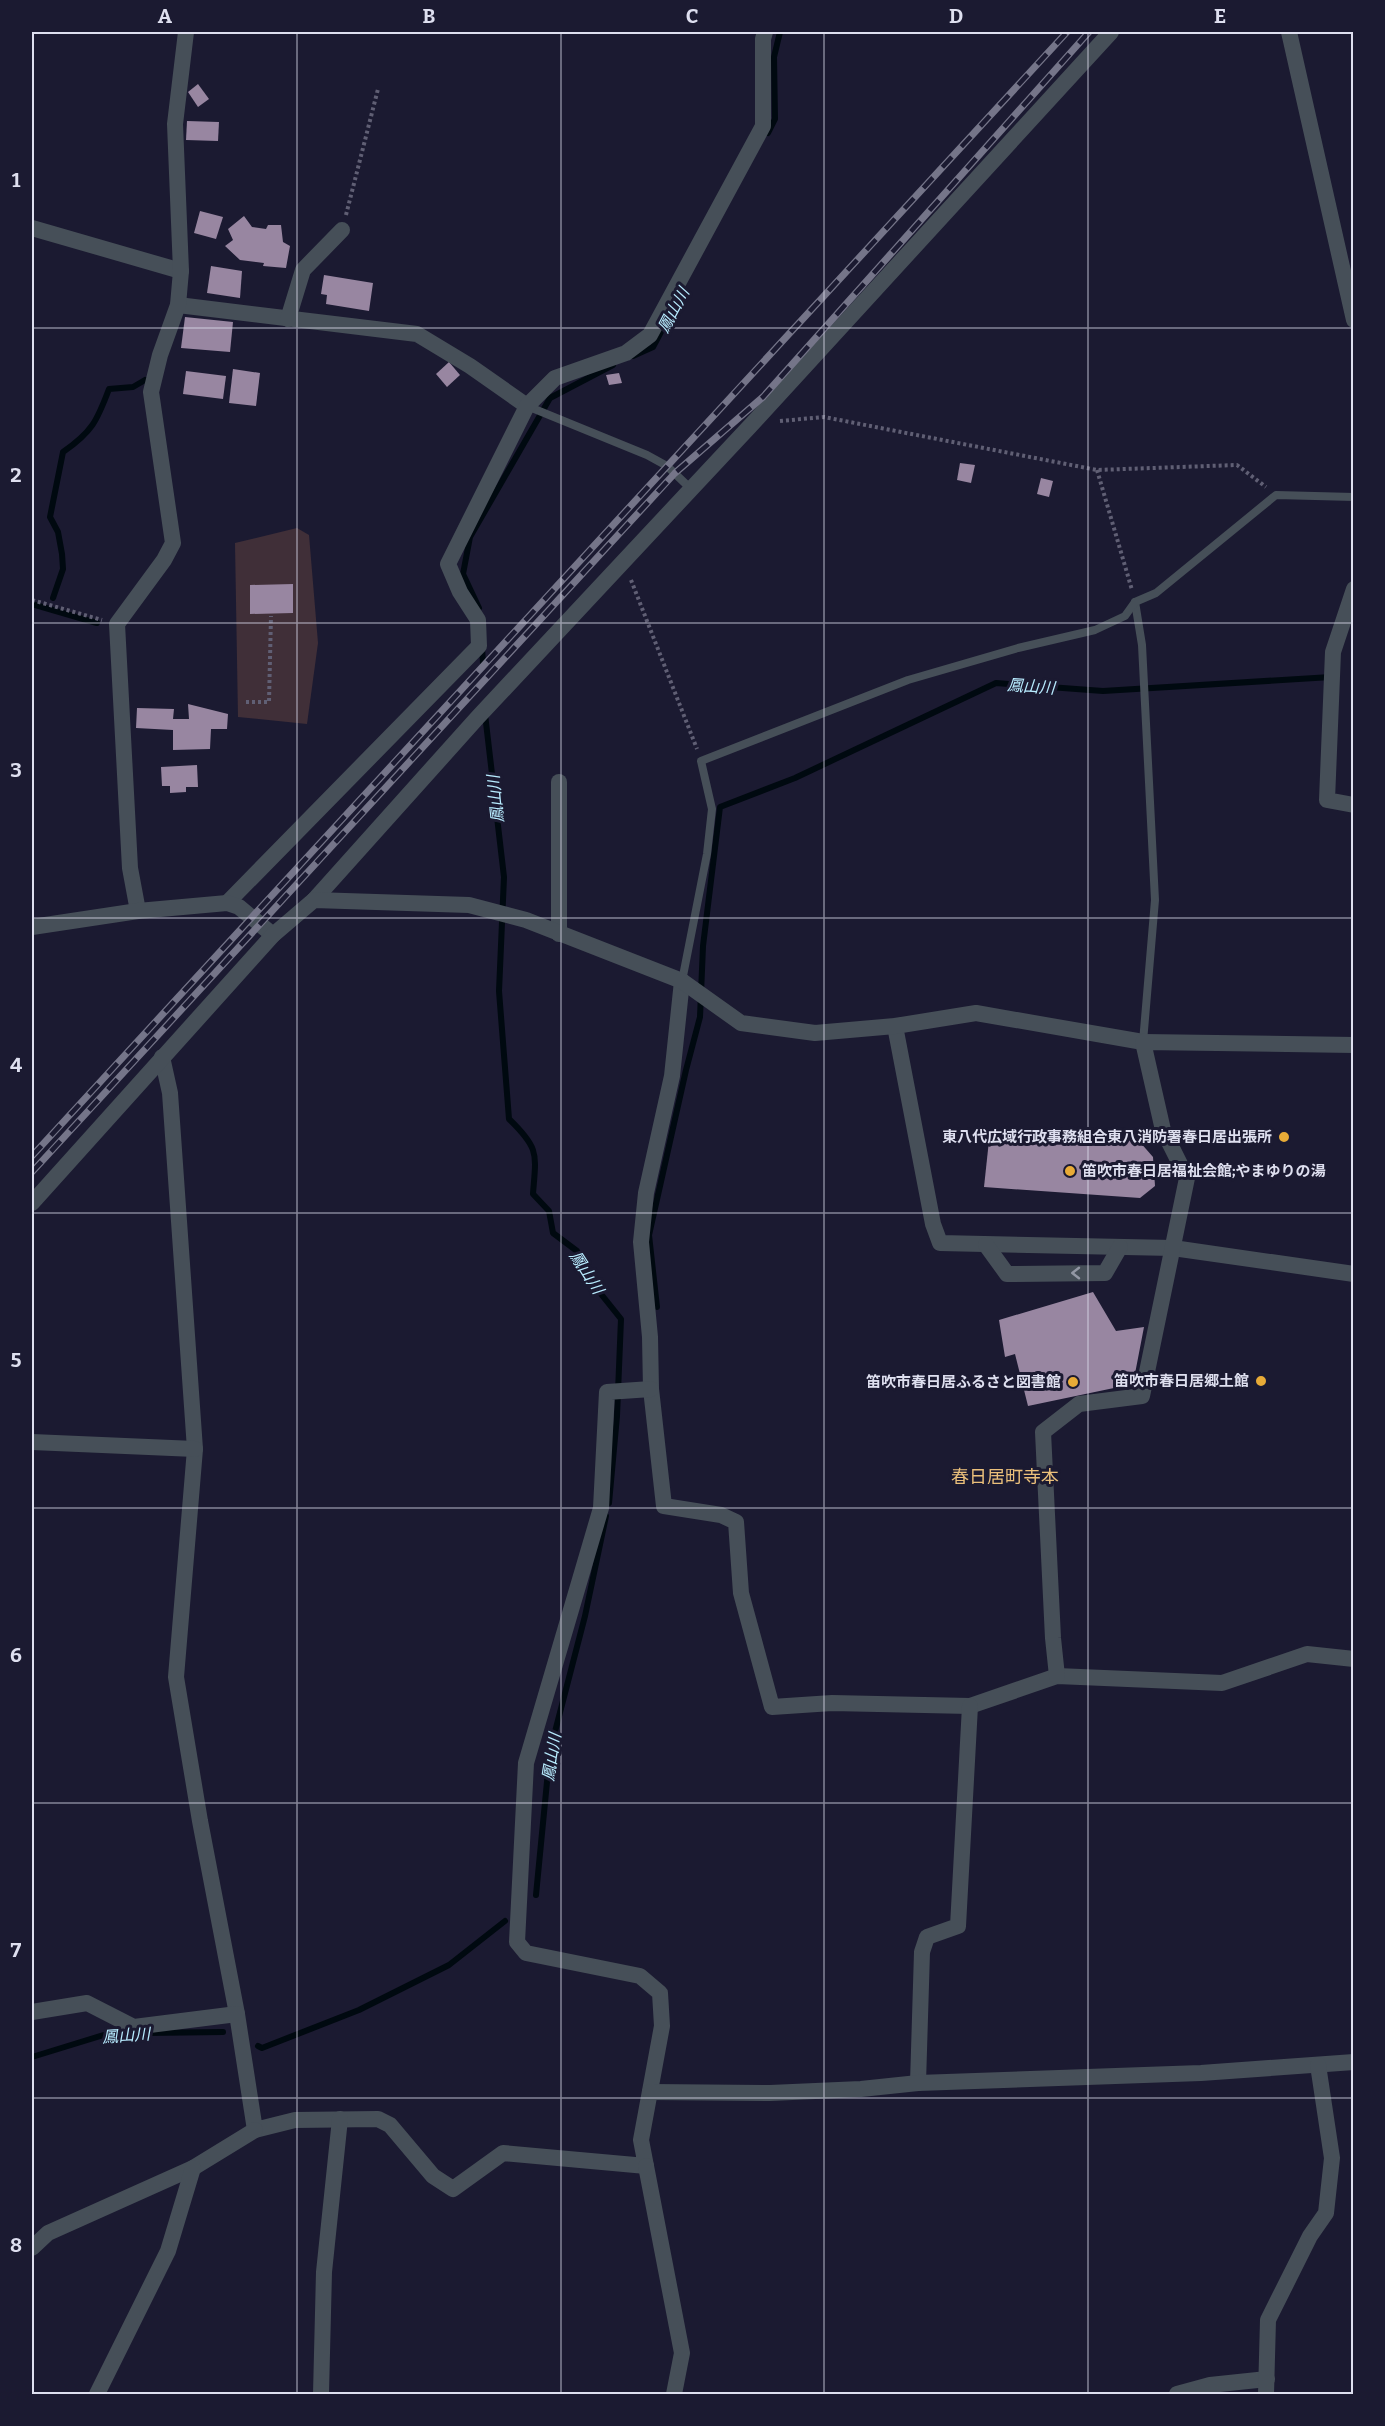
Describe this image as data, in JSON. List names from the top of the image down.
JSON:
{
  "districts": ["春日居町寺本"],
  "water": ["鳳山川"],
  "places": [
    "東八代広域行政事務組合東八消防署春日居出張所",
    "笛吹市春日居福祉会館;やまゆりの湯",
    "笛吹市春日居郷土館",
    "笛吹市春日居ふるさと図書館"
  ],
  "grid": {
    "columns": [
      "A",
      "B",
      "C",
      "D",
      "E"
    ],
    "rows": [
      "1",
      "2",
      "3",
      "4",
      "5",
      "6",
      "7",
      "8"
    ]
  }
}
